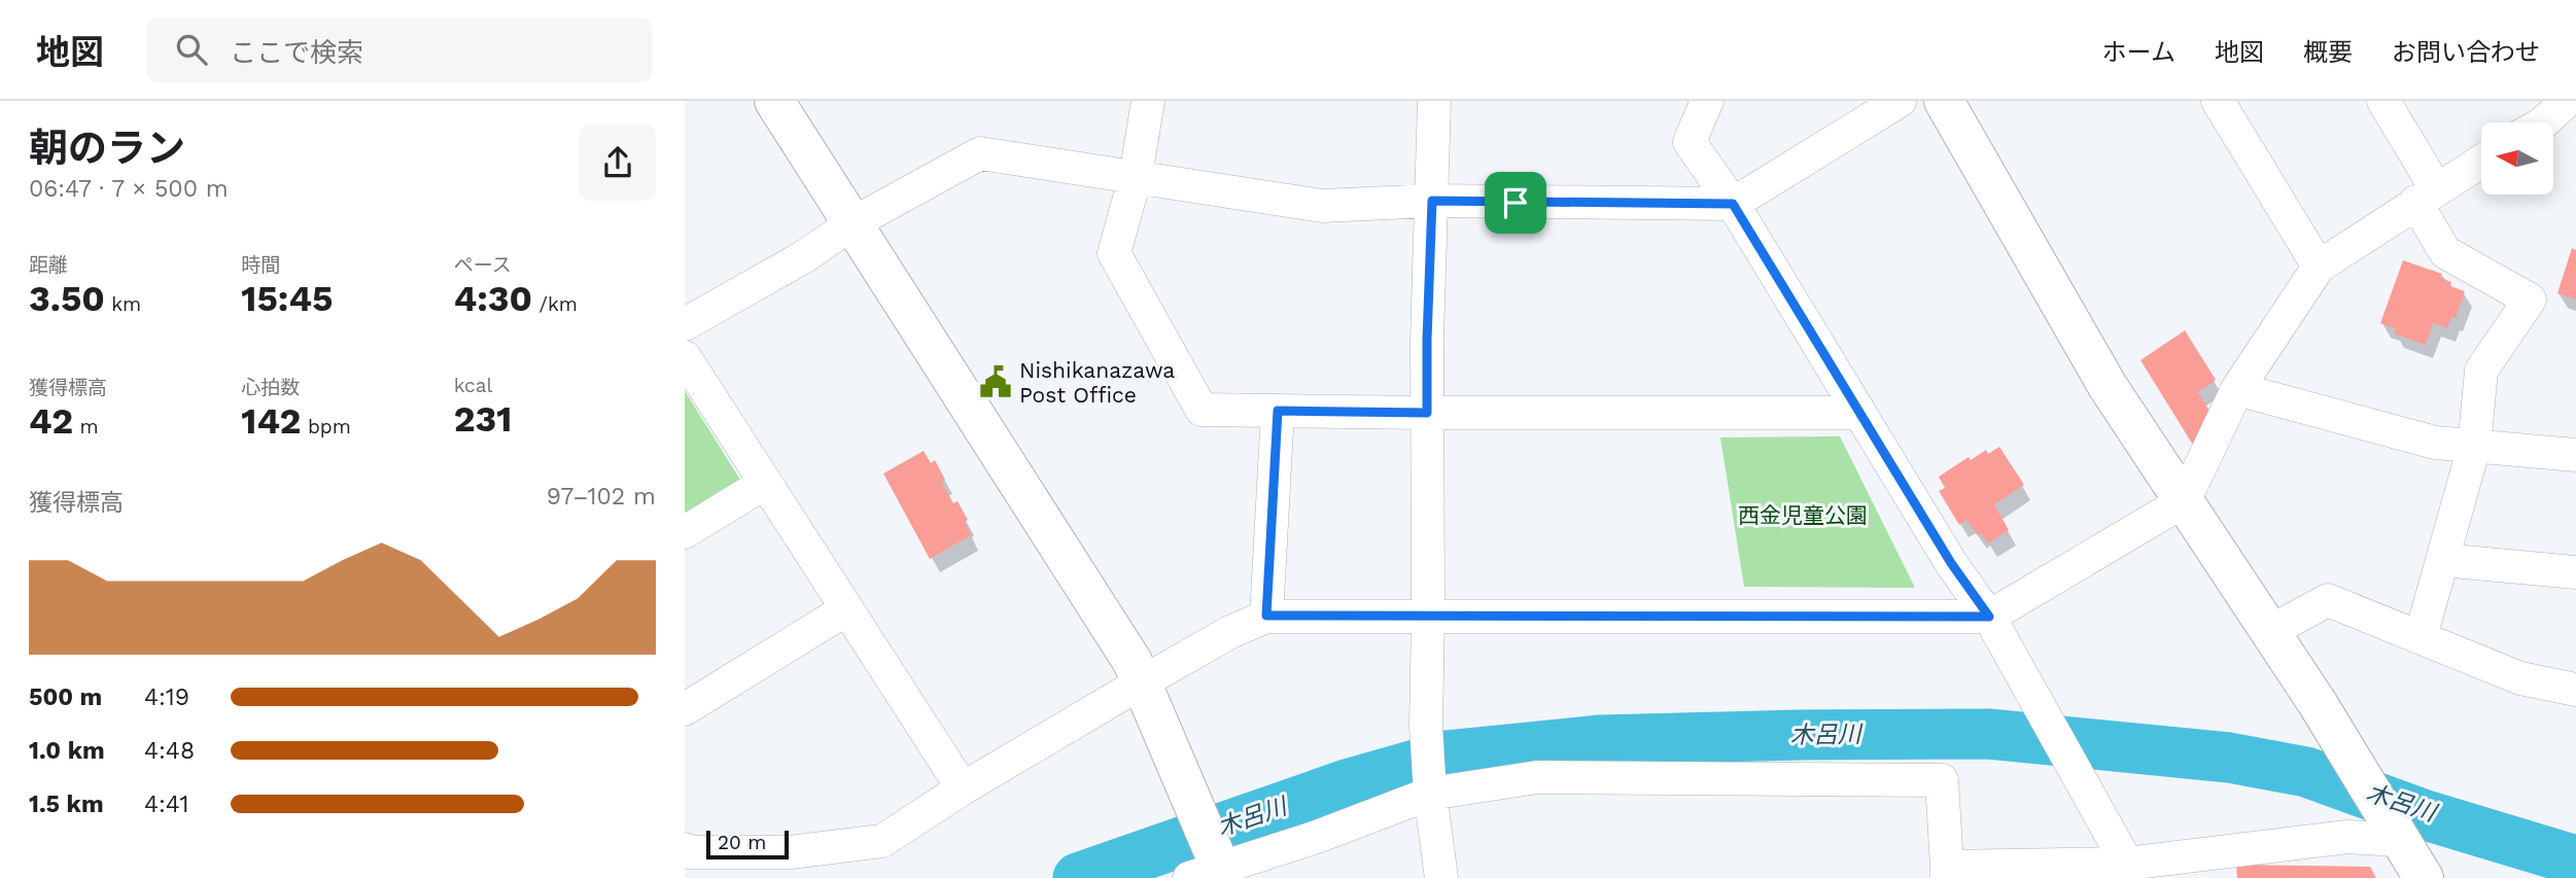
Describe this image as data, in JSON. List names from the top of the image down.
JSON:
{
  "water": ["木呂川"],
  "parks": ["西金児童公園"],
  "places": {
    "public building": ["Nishikanazawa Post Office"]
  },
  "scale_bar": "20 m",
  "north": "left",
  "page": {
    "header": "地図",
    "search": "ここで検索",
    "nav": [
      "ホーム",
      "地図",
      "概要",
      "お問い合わせ"
    ],
    "heading": ["朝のラン", "06:47 · 7 × 500 m"],
    "stats": [
      ["距離", "3.50 km"],
      ["時間", "15:45"],
      ["ペース", "4:30 /km"],
      ["獲得標高", "42 m"],
      ["心拍数", "142 bpm"],
      ["kcal", "231"]
    ],
    "chart": ["獲得標高", "97–102 m"],
    "list": [
      {
        "name": "500 m",
        "note": "4:19"
      },
      {
        "name": "1.0 km",
        "note": "4:48"
      },
      {
        "name": "1.5 km",
        "note": "4:41"
      }
    ],
    "scale": "20 m"
  }
}
